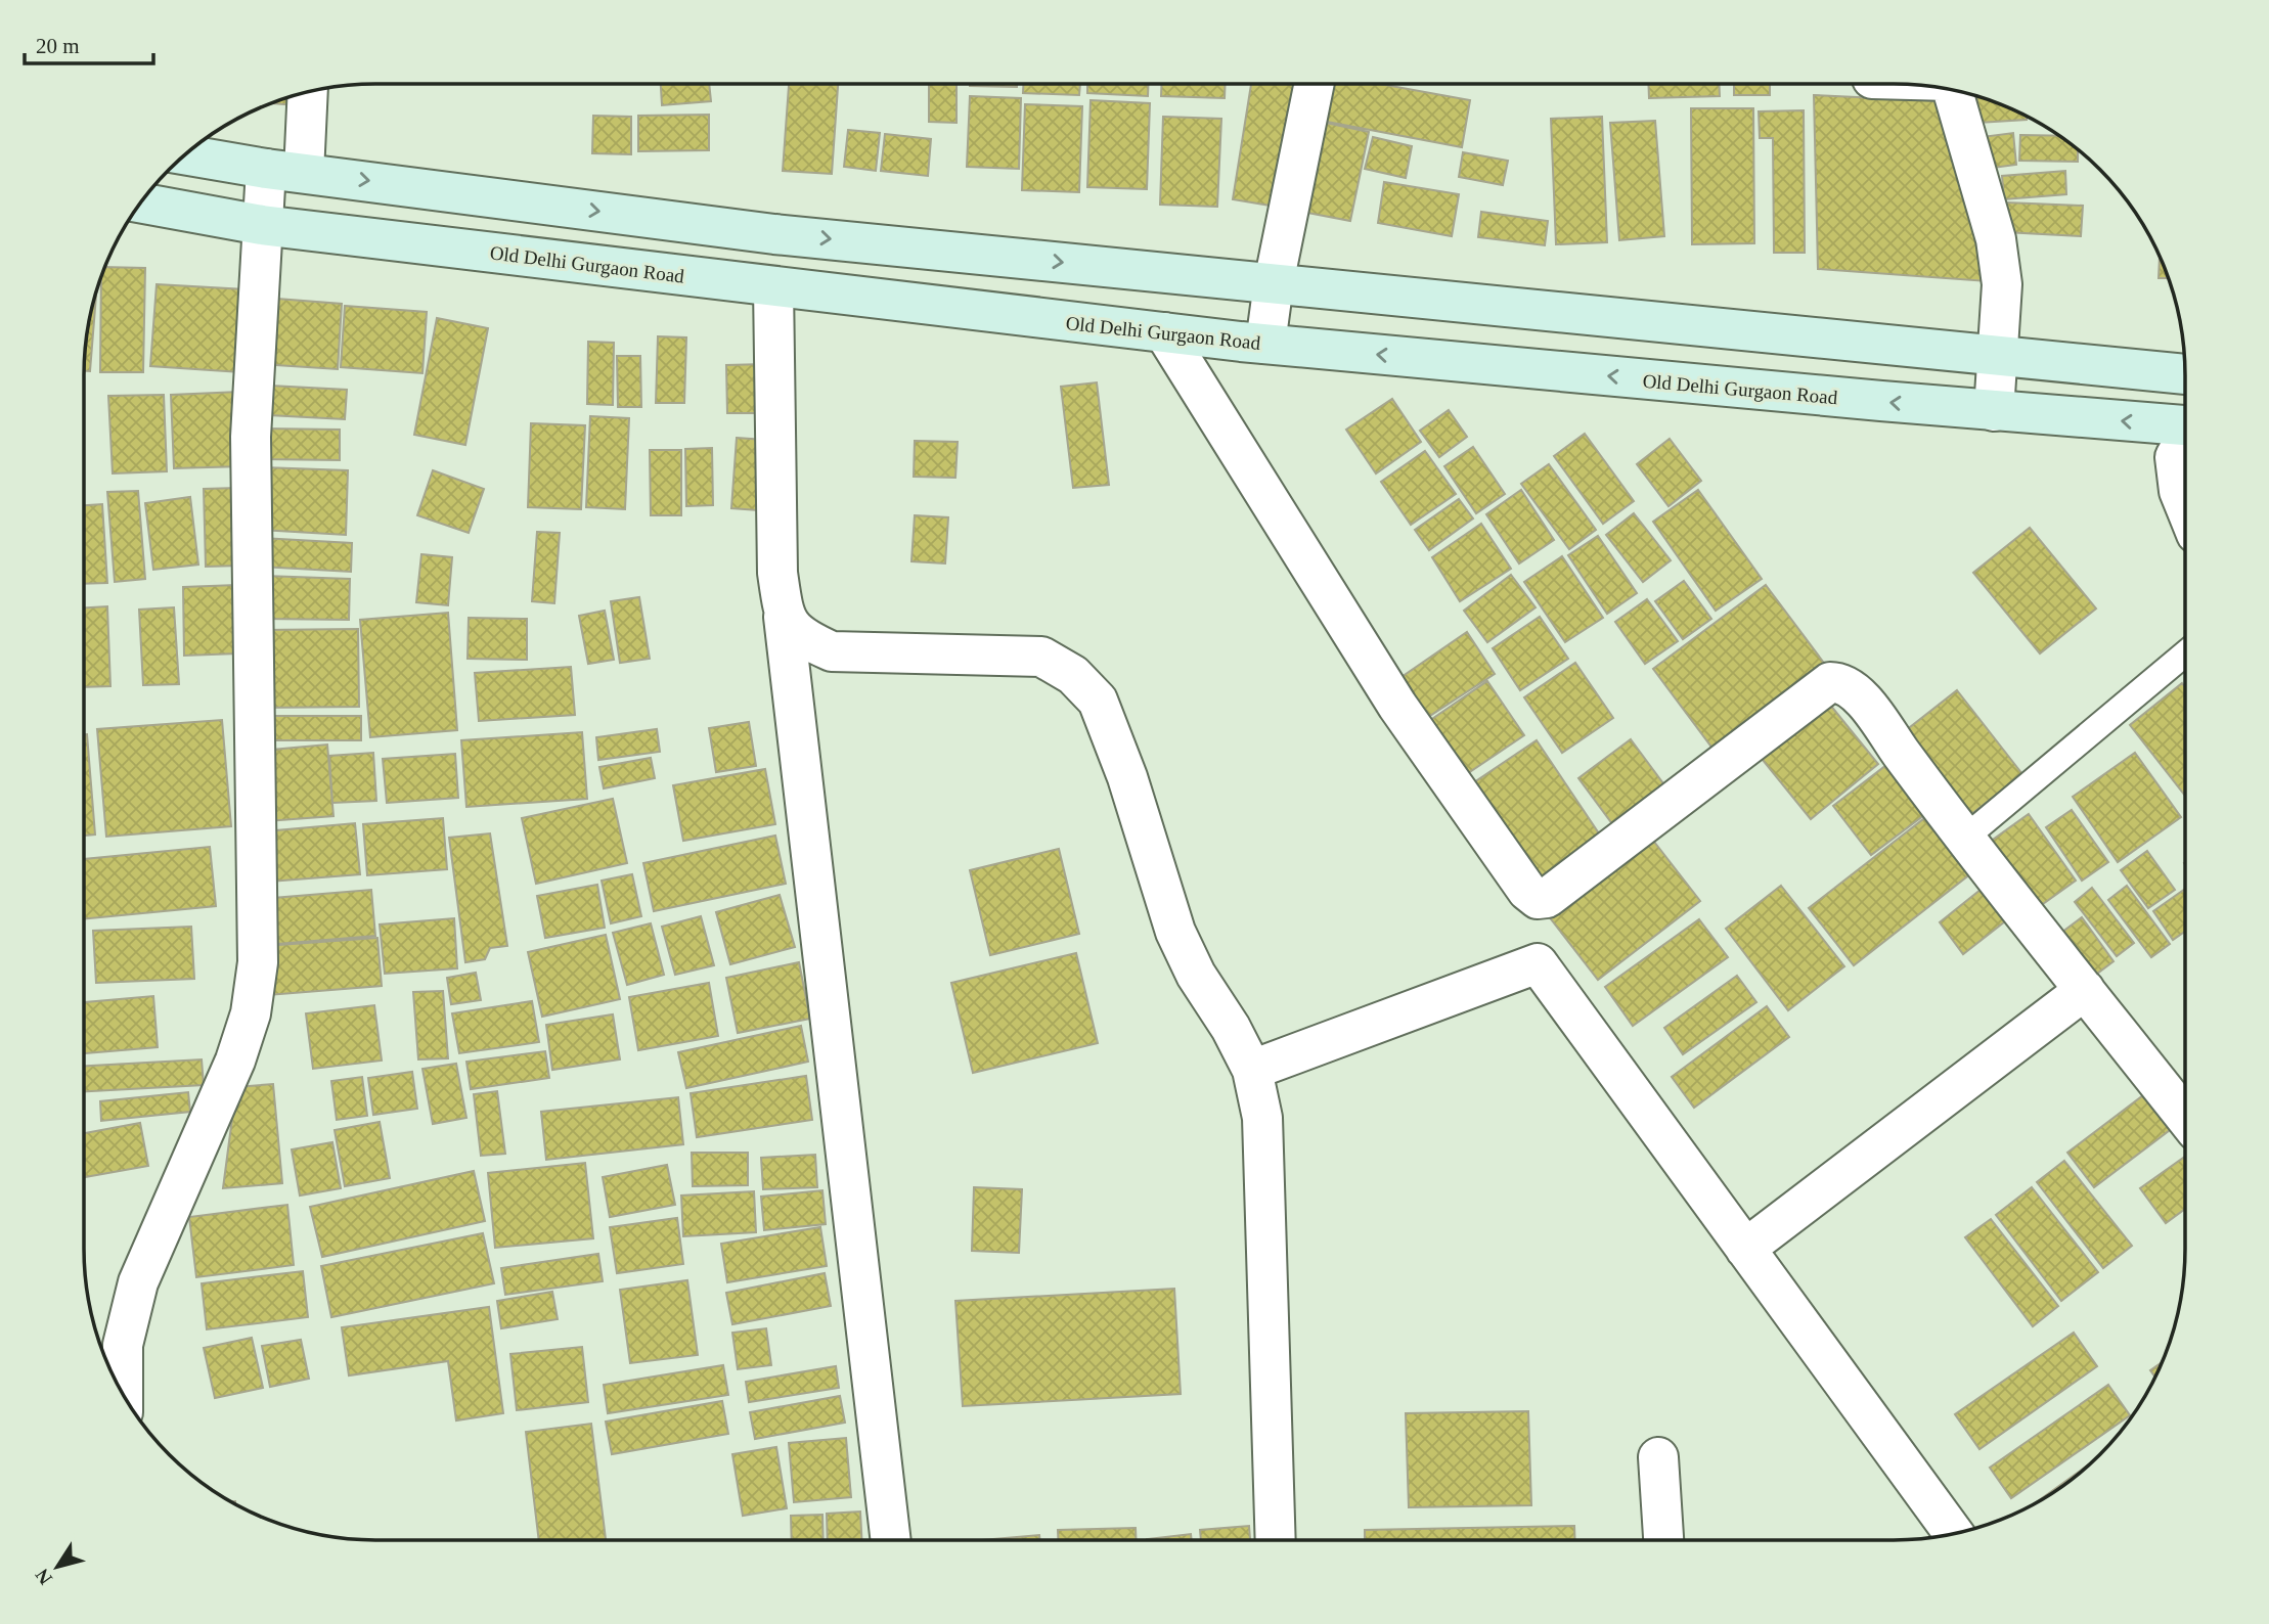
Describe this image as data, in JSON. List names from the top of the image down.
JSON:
{
  "streets": {
    "main road": ["Old Delhi Gurgaon Road"]
  },
  "scale_bar": "20 m",
  "north": "bottom left"
}
